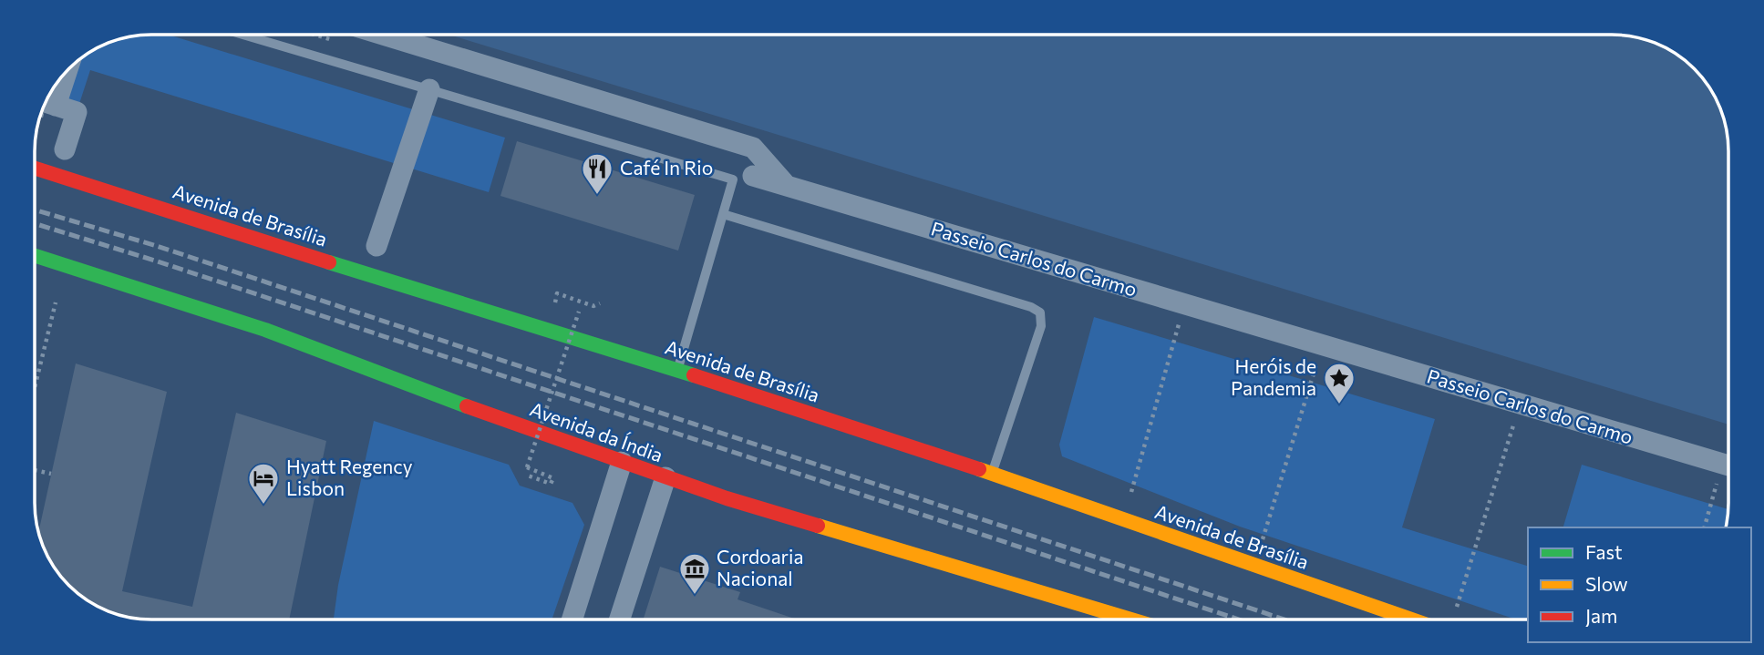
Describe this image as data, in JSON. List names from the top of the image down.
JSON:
{
  "streets": {
    "main road": ["Avenida de Brasília", "Avenida da Índia"],
    "street": ["Passeio Carlos do Carmo"]
  },
  "places": {
    "restaurant": ["Café In Rio"],
    "place": ["Heróis de Pandemia"],
    "hotel": ["Hyatt Regency Lisbon"],
    "museum": ["Cordoaria Nacional"]
  },
  "legend": ["Fast", "Slow", "Jam"]
}
